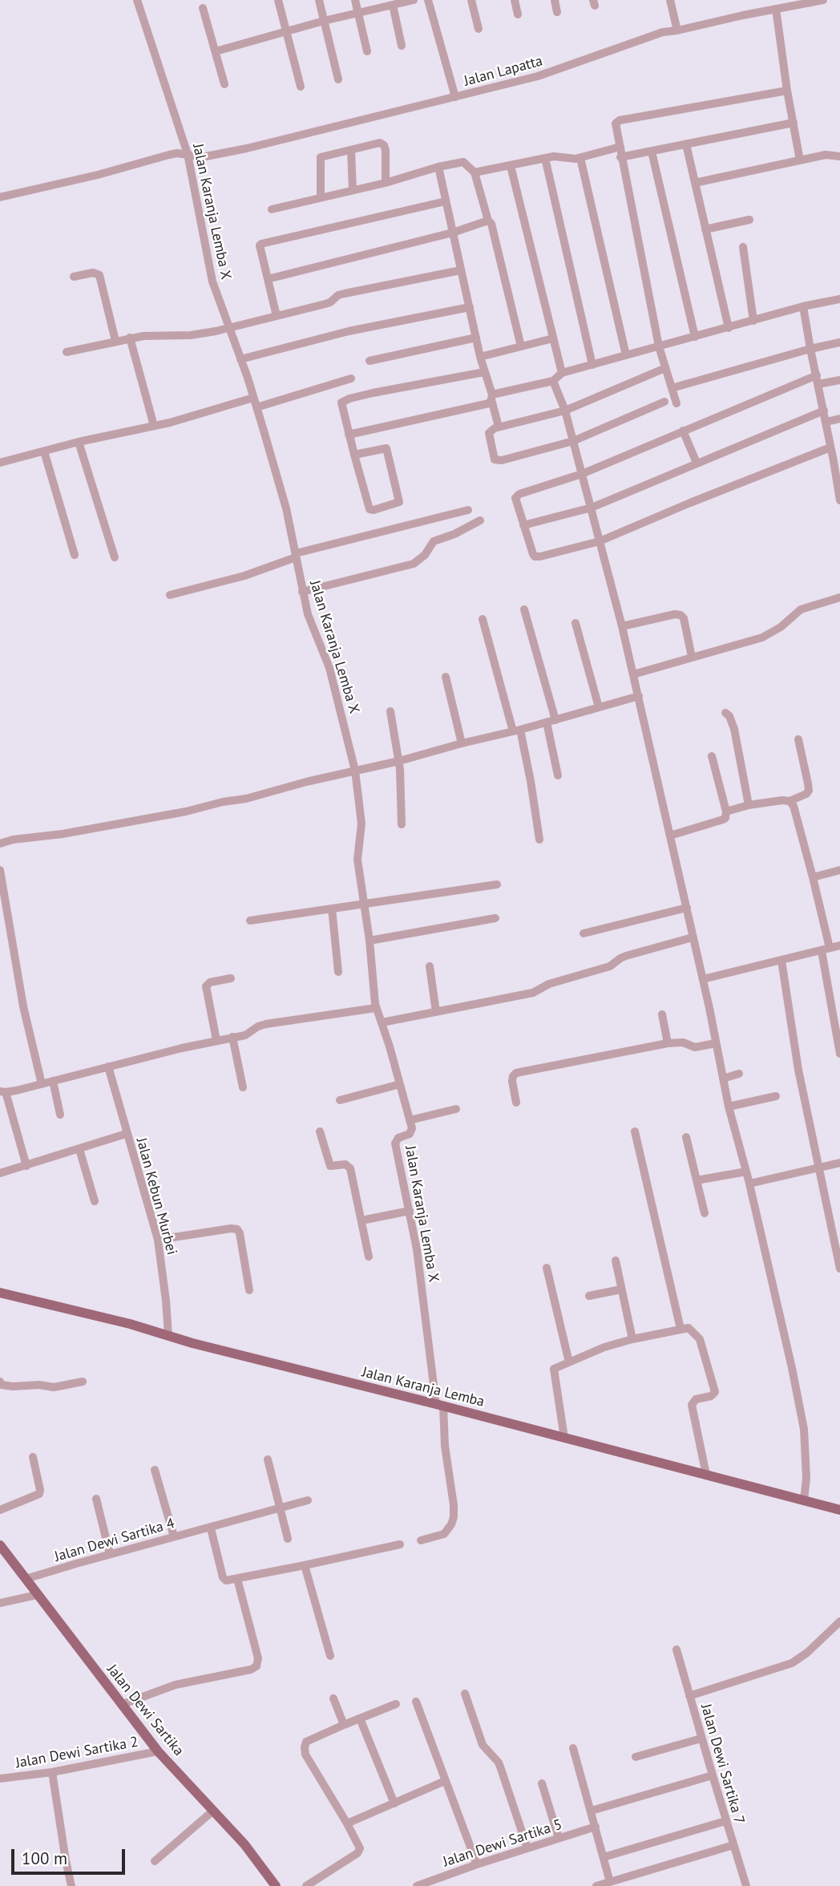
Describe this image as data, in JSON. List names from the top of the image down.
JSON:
{
  "streets": {
    "main road": ["Jalan Karanja Lemba", "Jalan Dewi Sartika"],
    "street": [
      "Jalan Lapatta",
      "Jalan Karanja Lemba X",
      "Jalan Kebun Murbei",
      "Jalan Dewi Sartika 4",
      "Jalan Dewi Sartika 2",
      "Jalan Dewi Sartika 7",
      "Jalan Dewi Sartika 5"
    ]
  },
  "crossings": [
    ["Jalan Lapatta", "Jalan Karanja Lemba X"],
    ["Jalan Karanja Lemba X", "Jalan Karanja Lemba"],
    ["Jalan Kebun Murbei", "Jalan Karanja Lemba"],
    ["Jalan Dewi Sartika 4", "Jalan Dewi Sartika"],
    ["Jalan Dewi Sartika", "Jalan Dewi Sartika 2"]
  ],
  "scale_bar": "100 m"
}
